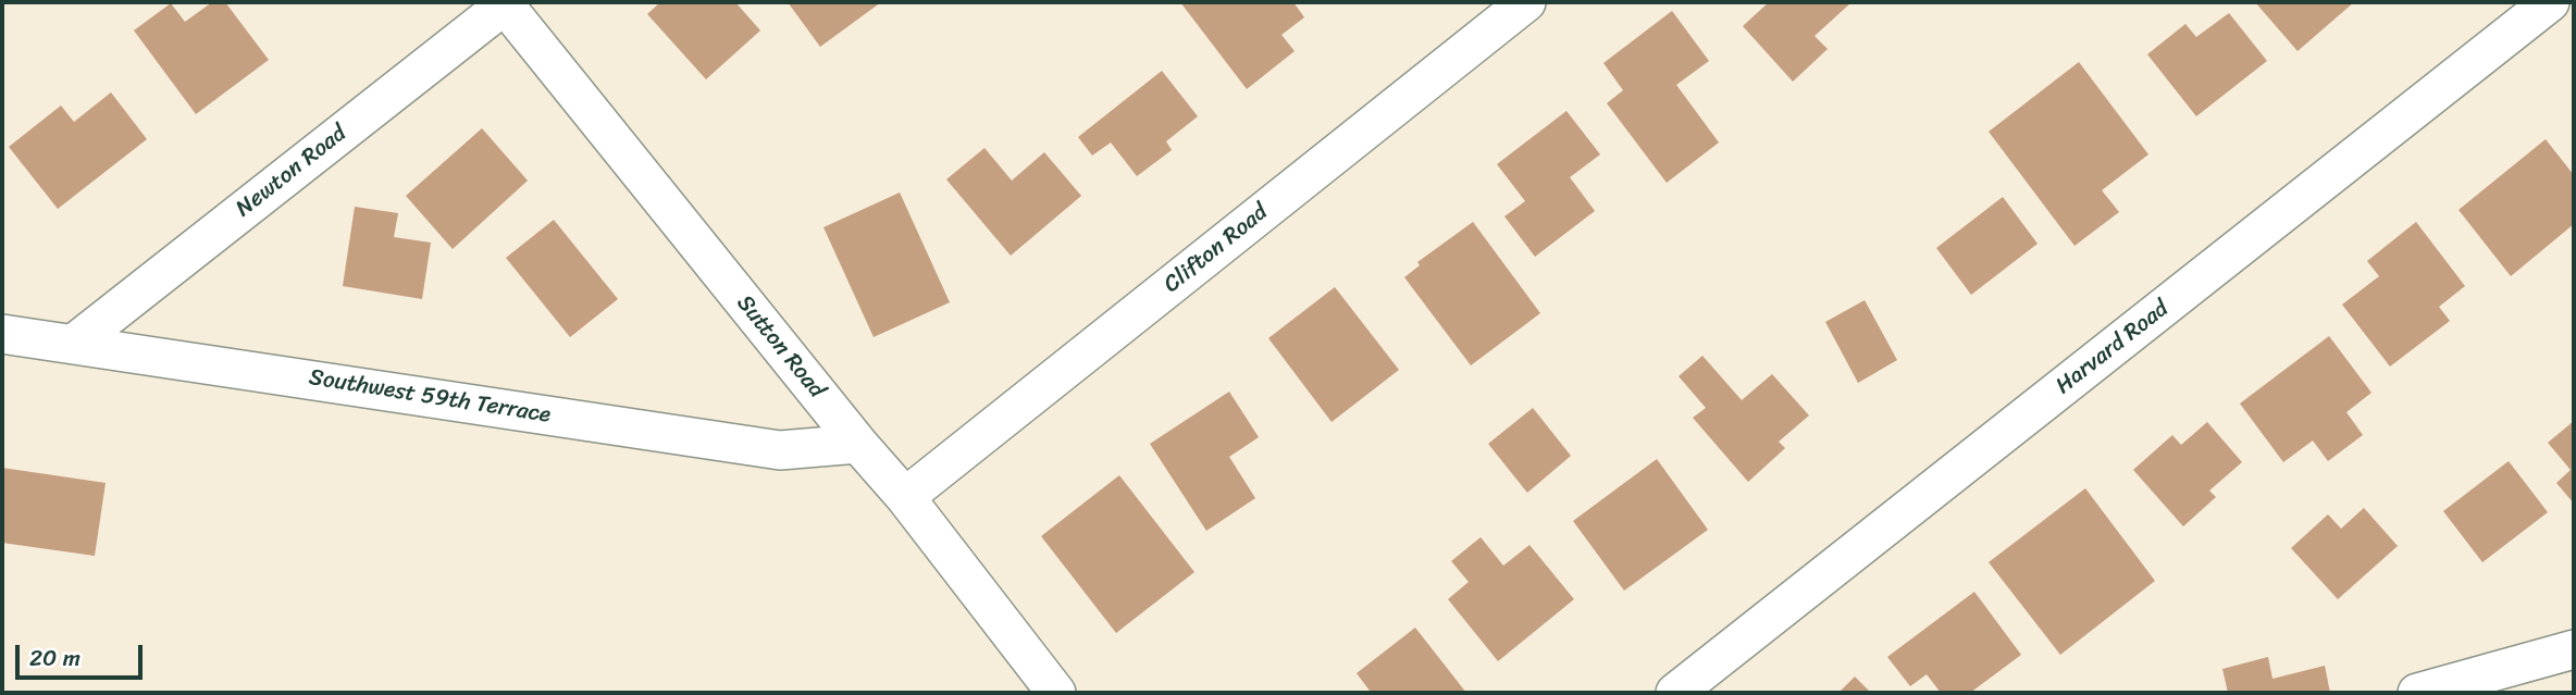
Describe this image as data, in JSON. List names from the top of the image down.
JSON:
{
  "streets": {
    "street": [
      "Newton Road",
      "Clifton Road",
      "Sutton Road",
      "Harvard Road",
      "Southwest 59th Terrace"
    ]
  },
  "crossings": [
    ["Newton Road", "Sutton Road"],
    ["Newton Road", "Southwest 59th Terrace"],
    ["Clifton Road", "Sutton Road"],
    ["Sutton Road", "Southwest 59th Terrace"]
  ],
  "scale_bar": "20 m"
}
